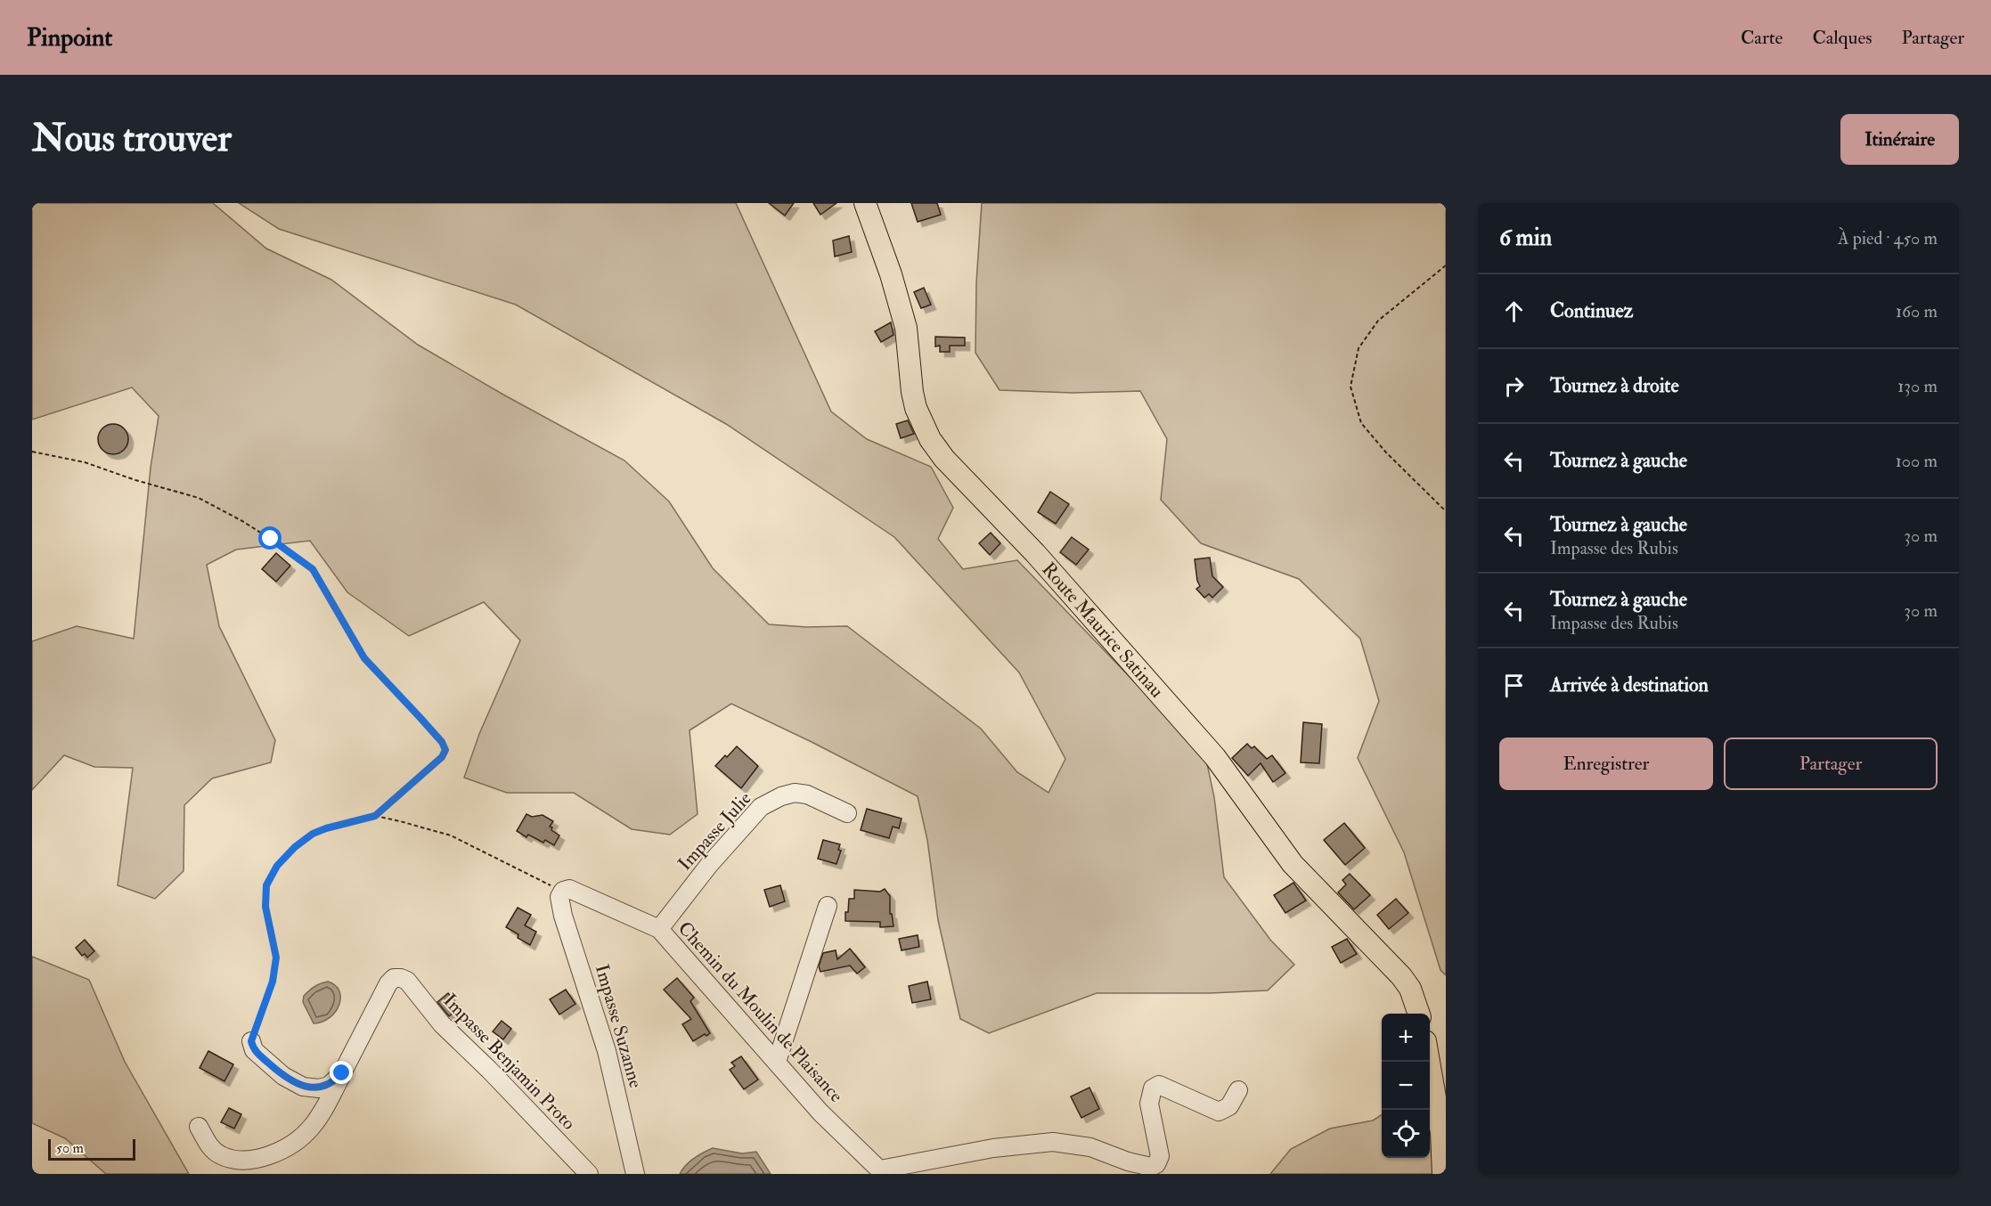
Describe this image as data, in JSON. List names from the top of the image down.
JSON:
{
  "streets": {
    "main road": ["Route Maurice Satinau"],
    "street": [
      "Impasse Julie",
      "Chemin du Moulin de Plaisance",
      "Impasse Suzanne",
      "Impasse Benjamin Proto"
    ]
  },
  "crossings": [
    ["Impasse Julie", "Chemin du Moulin de Plaisance"],
    ["Chemin du Moulin de Plaisance", "Impasse Suzanne"]
  ],
  "scale_bar": "50 m",
  "page": {
    "header": "Pinpoint",
    "nav": ["Carte", "Calques", "Partager"],
    "buttons": [
      "Itinéraire",
      ["Enregistrer", "Partager"]
    ],
    "title": "Nous trouver",
    "heading": ["6 min", "À pied · 450 m"],
    "list": [
      ["Continuez", "160 m"],
      ["Tournez à droite", "130 m"],
      ["Tournez à gauche", "100 m"],
      ["Tournez à gauche", "Impasse des Rubis", "30 m"],
      ["Tournez à gauche", "Impasse des Rubis", "30 m"],
      "Arrivée à destination"
    ],
    "map_buttons": ["+", "−"],
    "scale": "50 m"
  }
}
